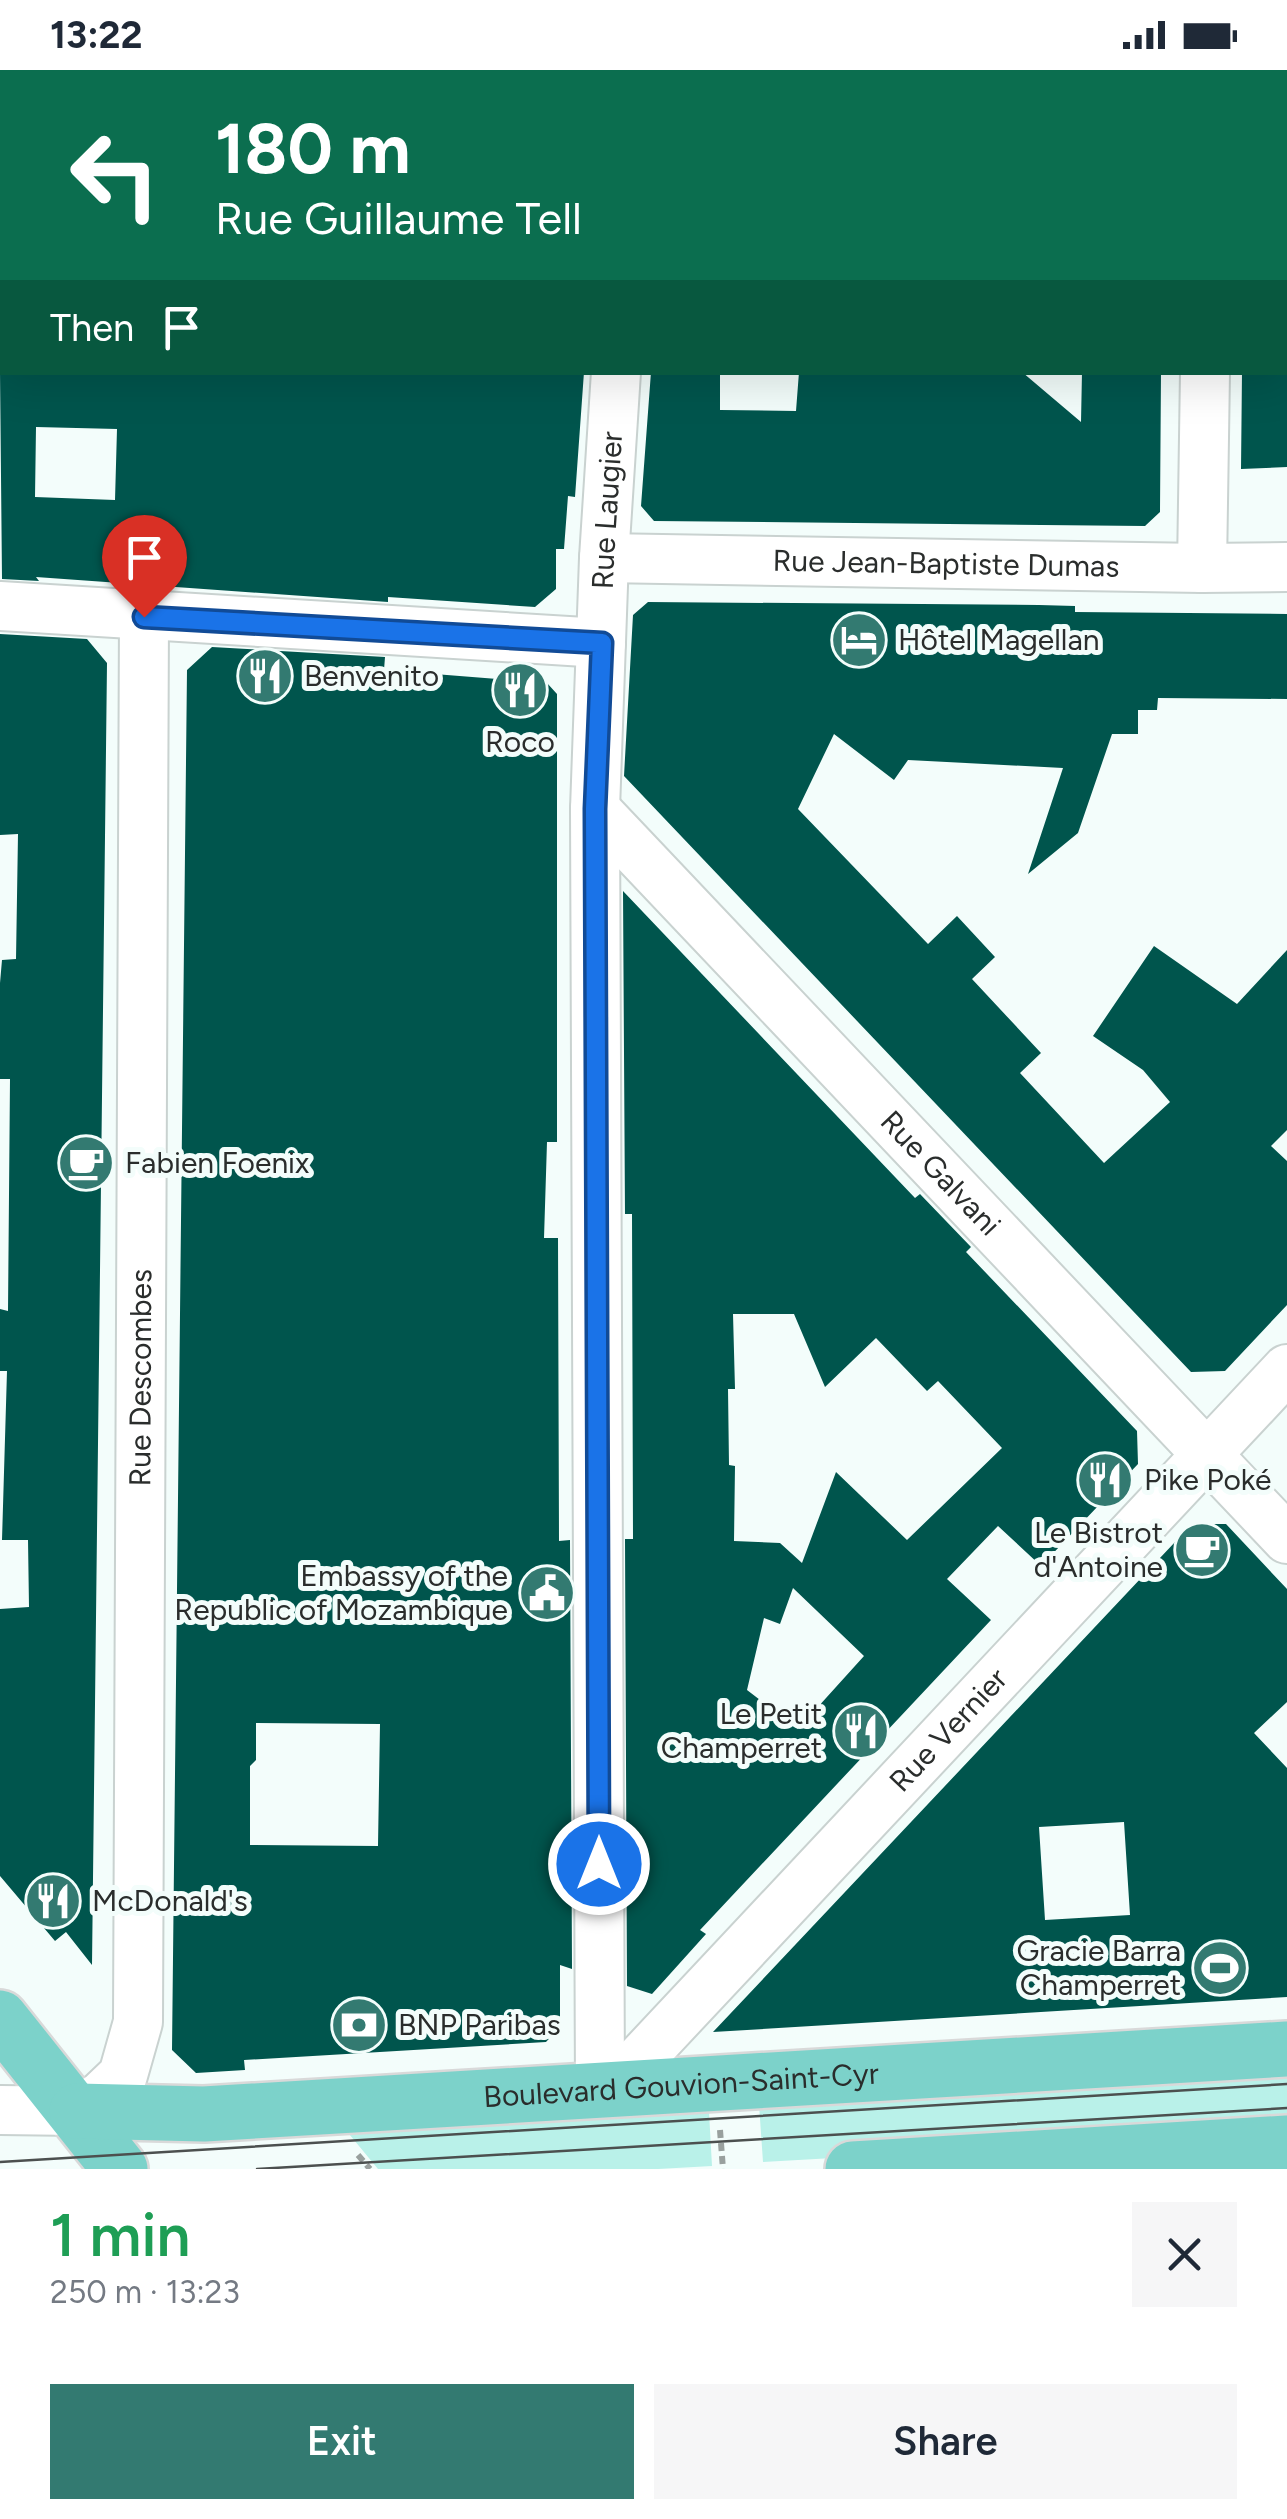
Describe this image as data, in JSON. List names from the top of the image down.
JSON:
{
  "streets": {
    "main road": ["Boulevard Gouvion-Saint-Cyr"],
    "street": [
      "Rue Laugier",
      "Rue Jean-Baptiste Dumas",
      "Rue Galvani",
      "Rue Descombes",
      "Rue Vernier"
    ]
  },
  "crossings": [
    ["Rue Laugier", "Rue Jean-Baptiste Dumas"],
    ["Rue Laugier", "Rue Galvani"],
    ["Rue Laugier", "Rue Vernier"],
    ["Rue Laugier", "Boulevard Gouvion-Saint-Cyr"],
    ["Rue Galvani", "Rue Vernier"],
    ["Rue Descombes", "Boulevard Gouvion-Saint-Cyr"],
    ["Rue Vernier", "Boulevard Gouvion-Saint-Cyr"]
  ],
  "places": {
    "hotel": ["Hôtel Magellan"],
    "restaurant": [
      "Benvenito",
      "Roco",
      "Pike Poké",
      "Le Petit Champerret",
      "McDonald's"
    ],
    "cafe": ["Fabien Foenix", "Le Bistrot d'Antoine"],
    "public building": ["Embassy of the Republic of Mozambique"],
    "sports": ["Gracie Barra Champerret"],
    "bank": ["BNP Paribas"]
  },
  "page": {
    "status": "13:22",
    "turn": ["180 m", "Rue Guillaume Tell"],
    "then": "Then",
    "heading": ["1 min", "250 m · 13:23"],
    "buttons": ["Exit", "Share"]
  }
}
